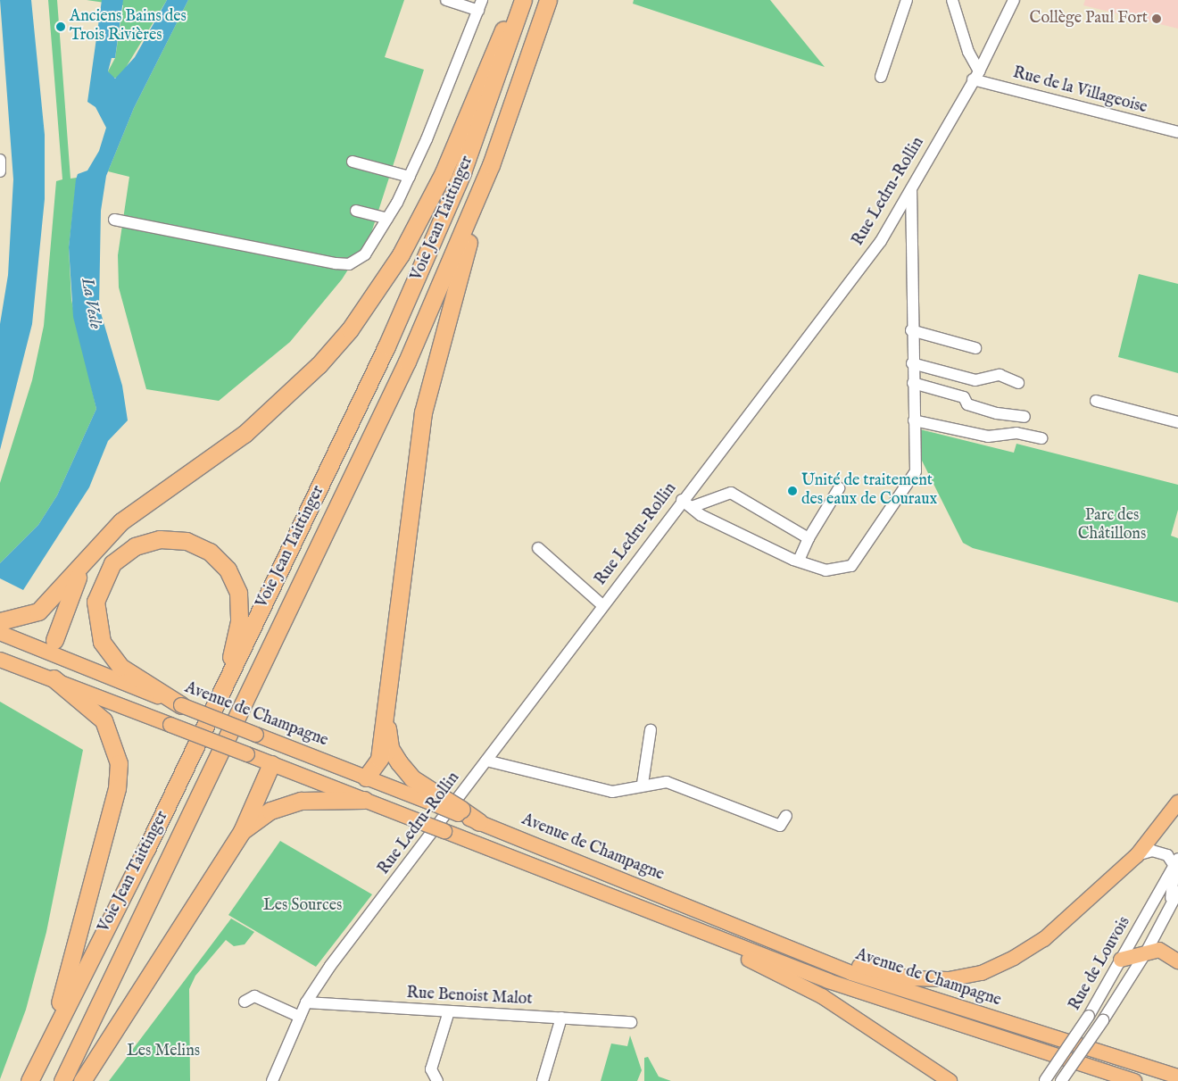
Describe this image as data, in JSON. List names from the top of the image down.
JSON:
{
  "streets": {
    "highway": ["Voie Jean Taittinger"],
    "main road": ["Avenue de Champagne"],
    "street": [
      "Rue de la Villageoise",
      "Rue Ledru-Rollin",
      "Rue de Louvois",
      "Rue Benoist Malot"
    ]
  },
  "crossings": [
    ["Rue de la Villageoise", "Rue Ledru-Rollin"],
    ["Rue Ledru-Rollin", "Rue Benoist Malot"]
  ],
  "water": ["La Vesle"],
  "parks": ["Parc des Châtillons", "Les Sources", "Les Melins"],
  "places": ["Collège Paul Fort", "Anciens Bains des Trois Rivières", "Unité de traitement des eaux de Couraux"]
}
